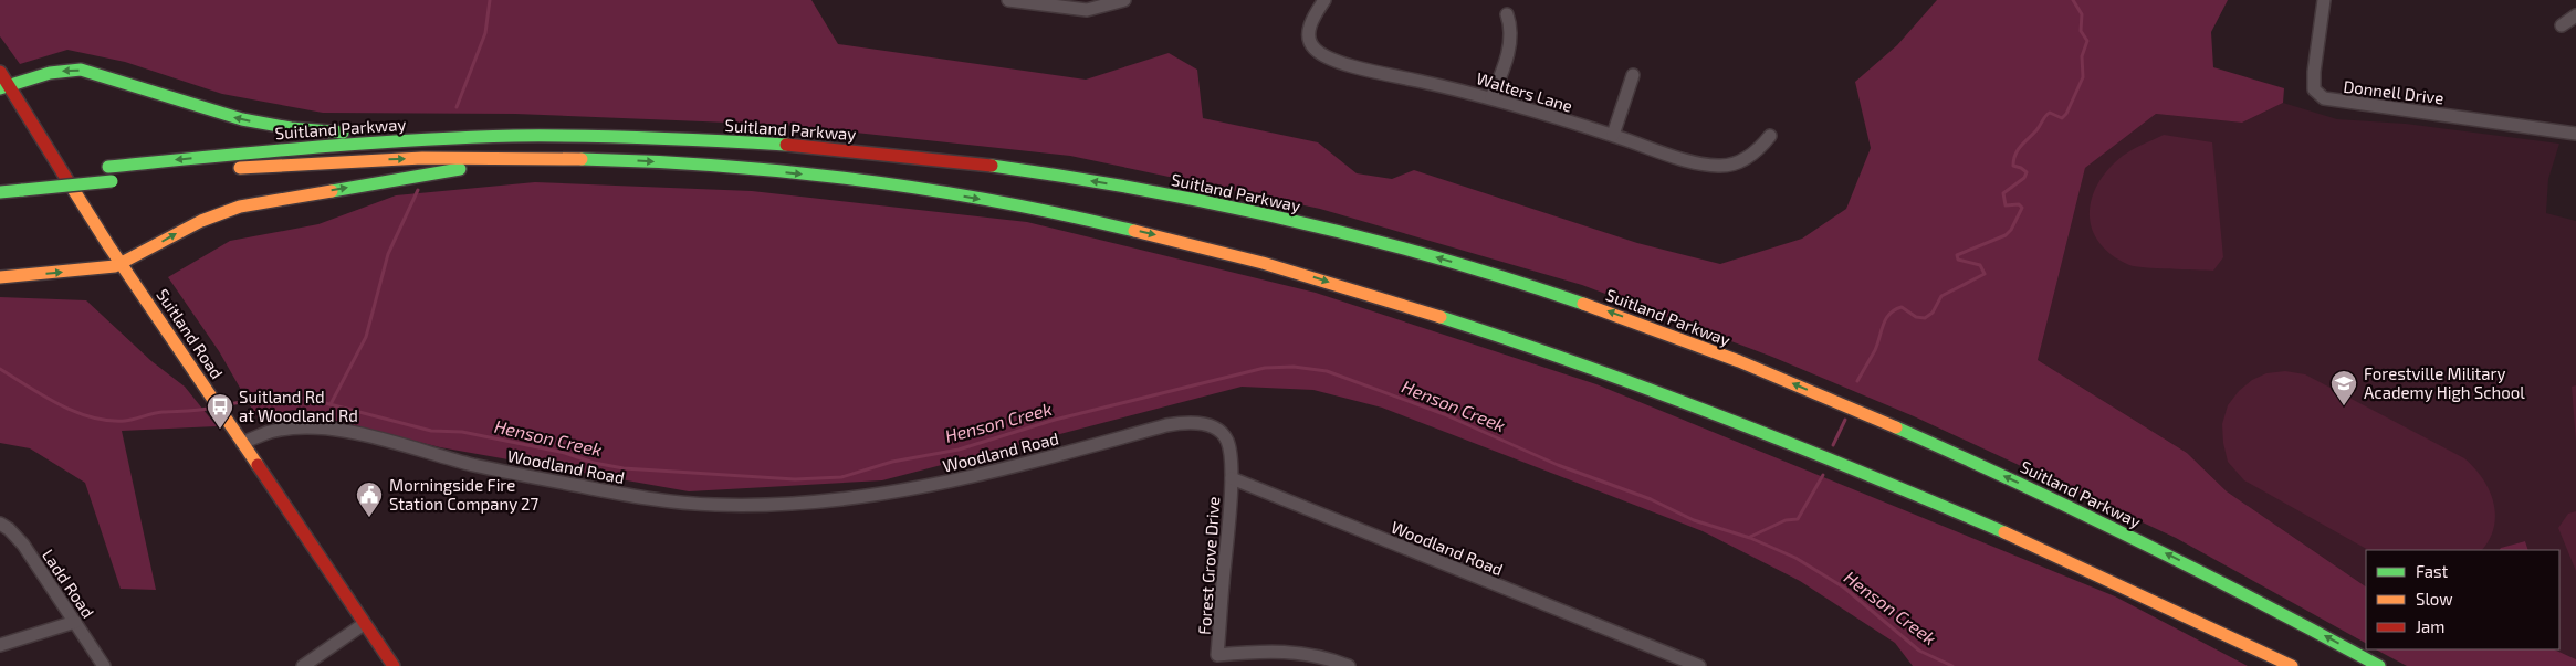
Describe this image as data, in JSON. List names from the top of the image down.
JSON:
{
  "streets": {
    "main road": ["Suitland Parkway", "Suitland Road"],
    "street": [
      "Walters Lane",
      "Donnell Drive",
      "Woodland Road",
      "Forest Grove Drive",
      "Ladd Road"
    ]
  },
  "crossings": [
    ["Suitland Road", "Woodland Road"],
    ["Woodland Road", "Forest Grove Drive"]
  ],
  "water": ["Henson Creek"],
  "places": {
    "school or university": ["Forestville Military Academy High School"],
    "bus stop": ["Suitland Rd at Woodland Rd"],
    "public building": ["Morningside Fire Station Company 27"]
  },
  "legend": ["Fast", "Slow", "Jam"]
}
